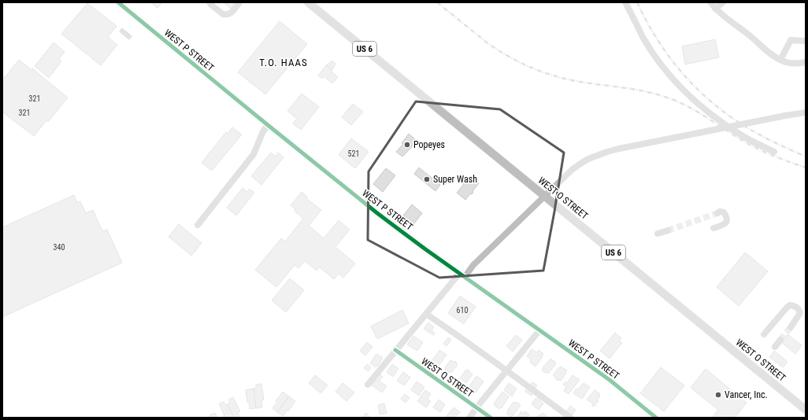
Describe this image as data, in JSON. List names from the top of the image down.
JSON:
{
  "streets": {
    "main road": ["US 6", "WEST O STREET"],
    "street": ["WEST P STREET", "WEST Q STREET"]
  },
  "districts": ["T.O. HAAS"],
  "places": ["Popeyes", "Super Wash", "Vancer, Inc."],
  "house_numbers": [
    "321",
    "321",
    "521",
    "340",
    "610"
  ]
}
